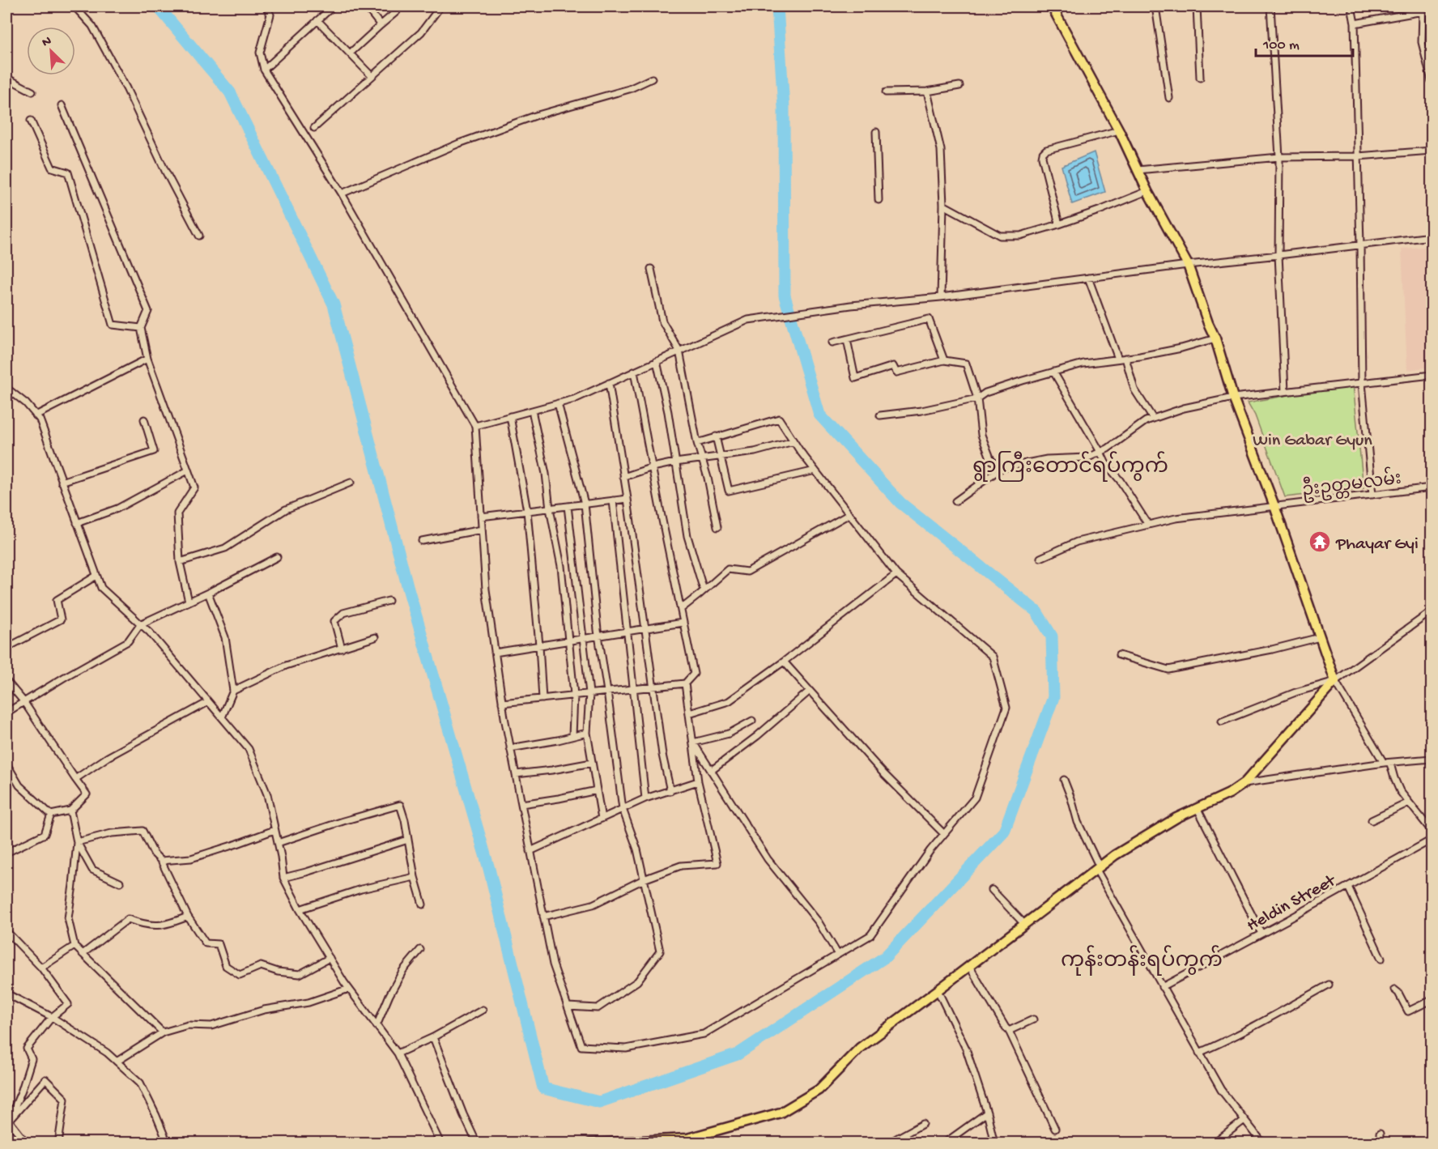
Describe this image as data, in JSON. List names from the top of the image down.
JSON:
{
  "streets": {
    "street": ["ဦးဥတ္တမလမ်း", "Heldin Street"]
  },
  "districts": ["ရွာကြီးတောင်ရပ်ကွက်", "ကုန်းတန်းရပ်ကွက်"],
  "parks": ["Win Gabar Gyun"],
  "places": {
    "temple": ["Phayar Gyi"]
  },
  "scale_bar": "100 m",
  "north": "top left"
}
